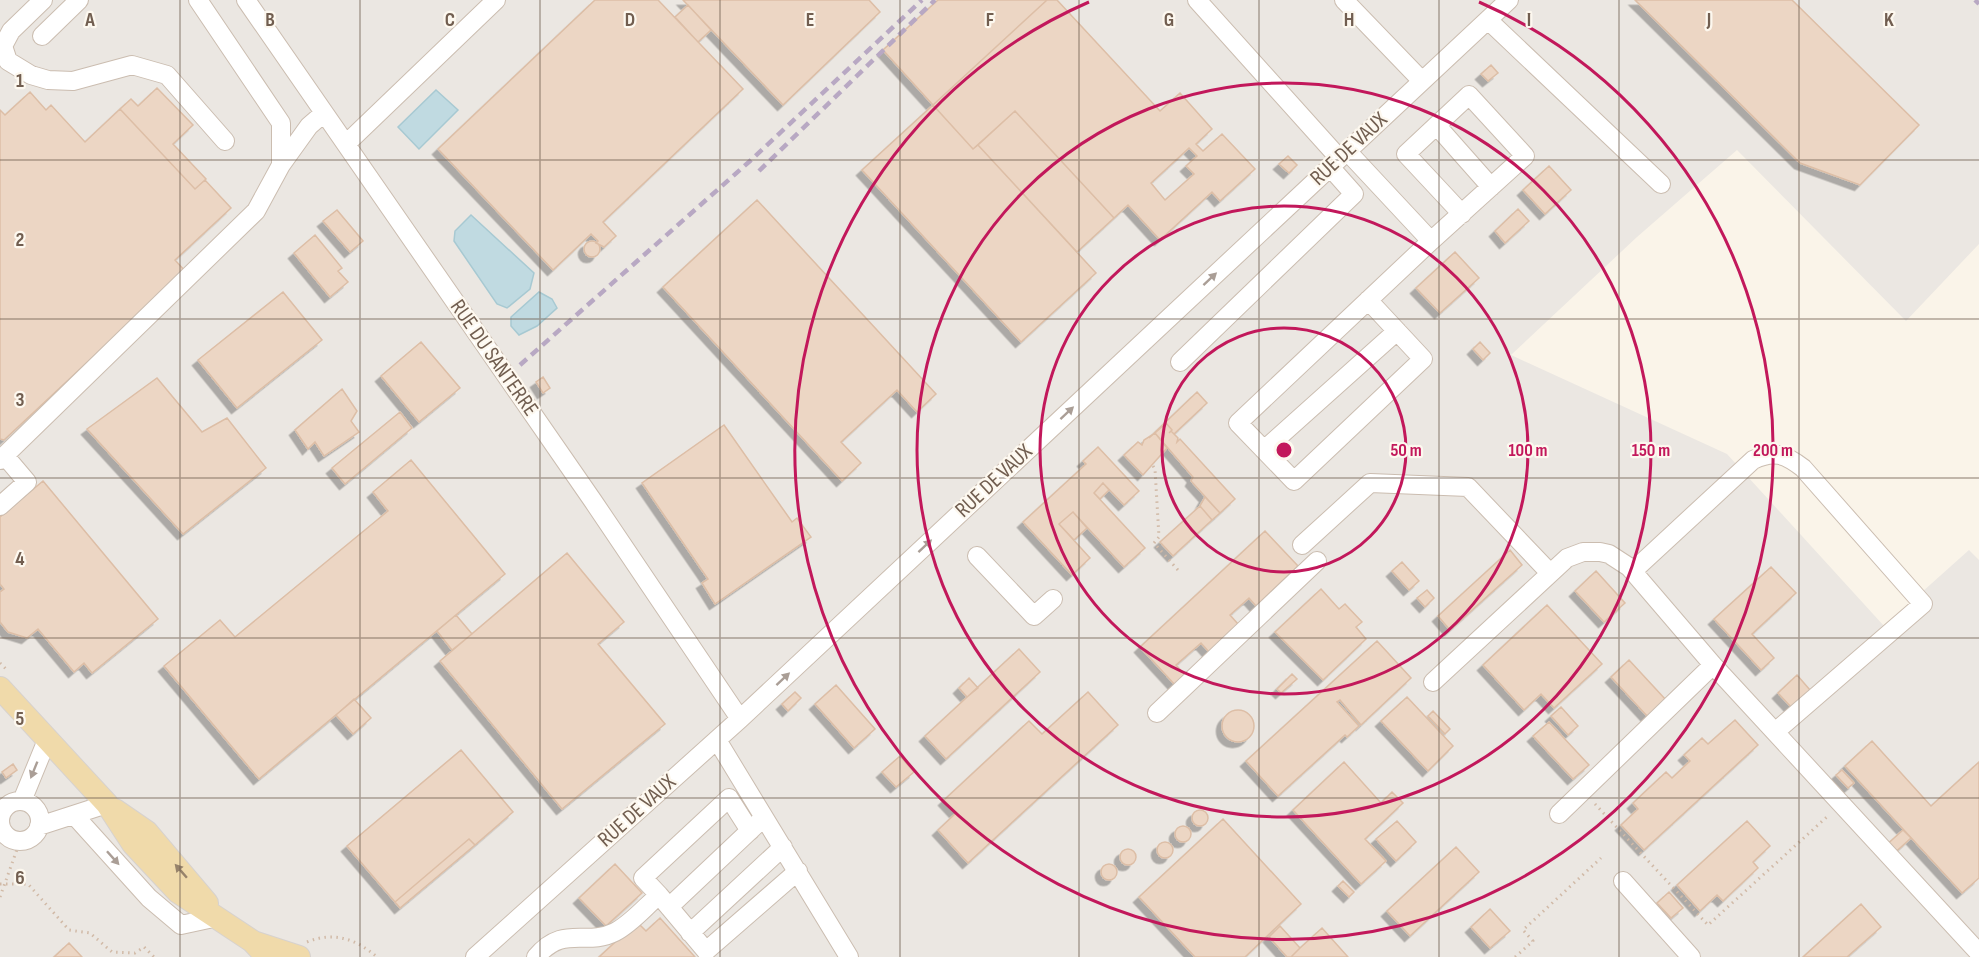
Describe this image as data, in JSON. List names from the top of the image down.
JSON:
{
  "streets": {
    "street": ["RUE DE VAUX", "RUE DU SANTERRE"]
  },
  "crossings": [
    ["RUE DE VAUX", "RUE DU SANTERRE"]
  ],
  "grid": {
    "columns": [
      "A",
      "B",
      "C",
      "D",
      "E",
      "F",
      "G",
      "H",
      "I",
      "J",
      "K"
    ],
    "rows": [
      "1",
      "2",
      "3",
      "4",
      "5",
      "6"
    ]
  },
  "rings": [
    "50 m",
    "100 m",
    "150 m",
    "200 m"
  ]
}
